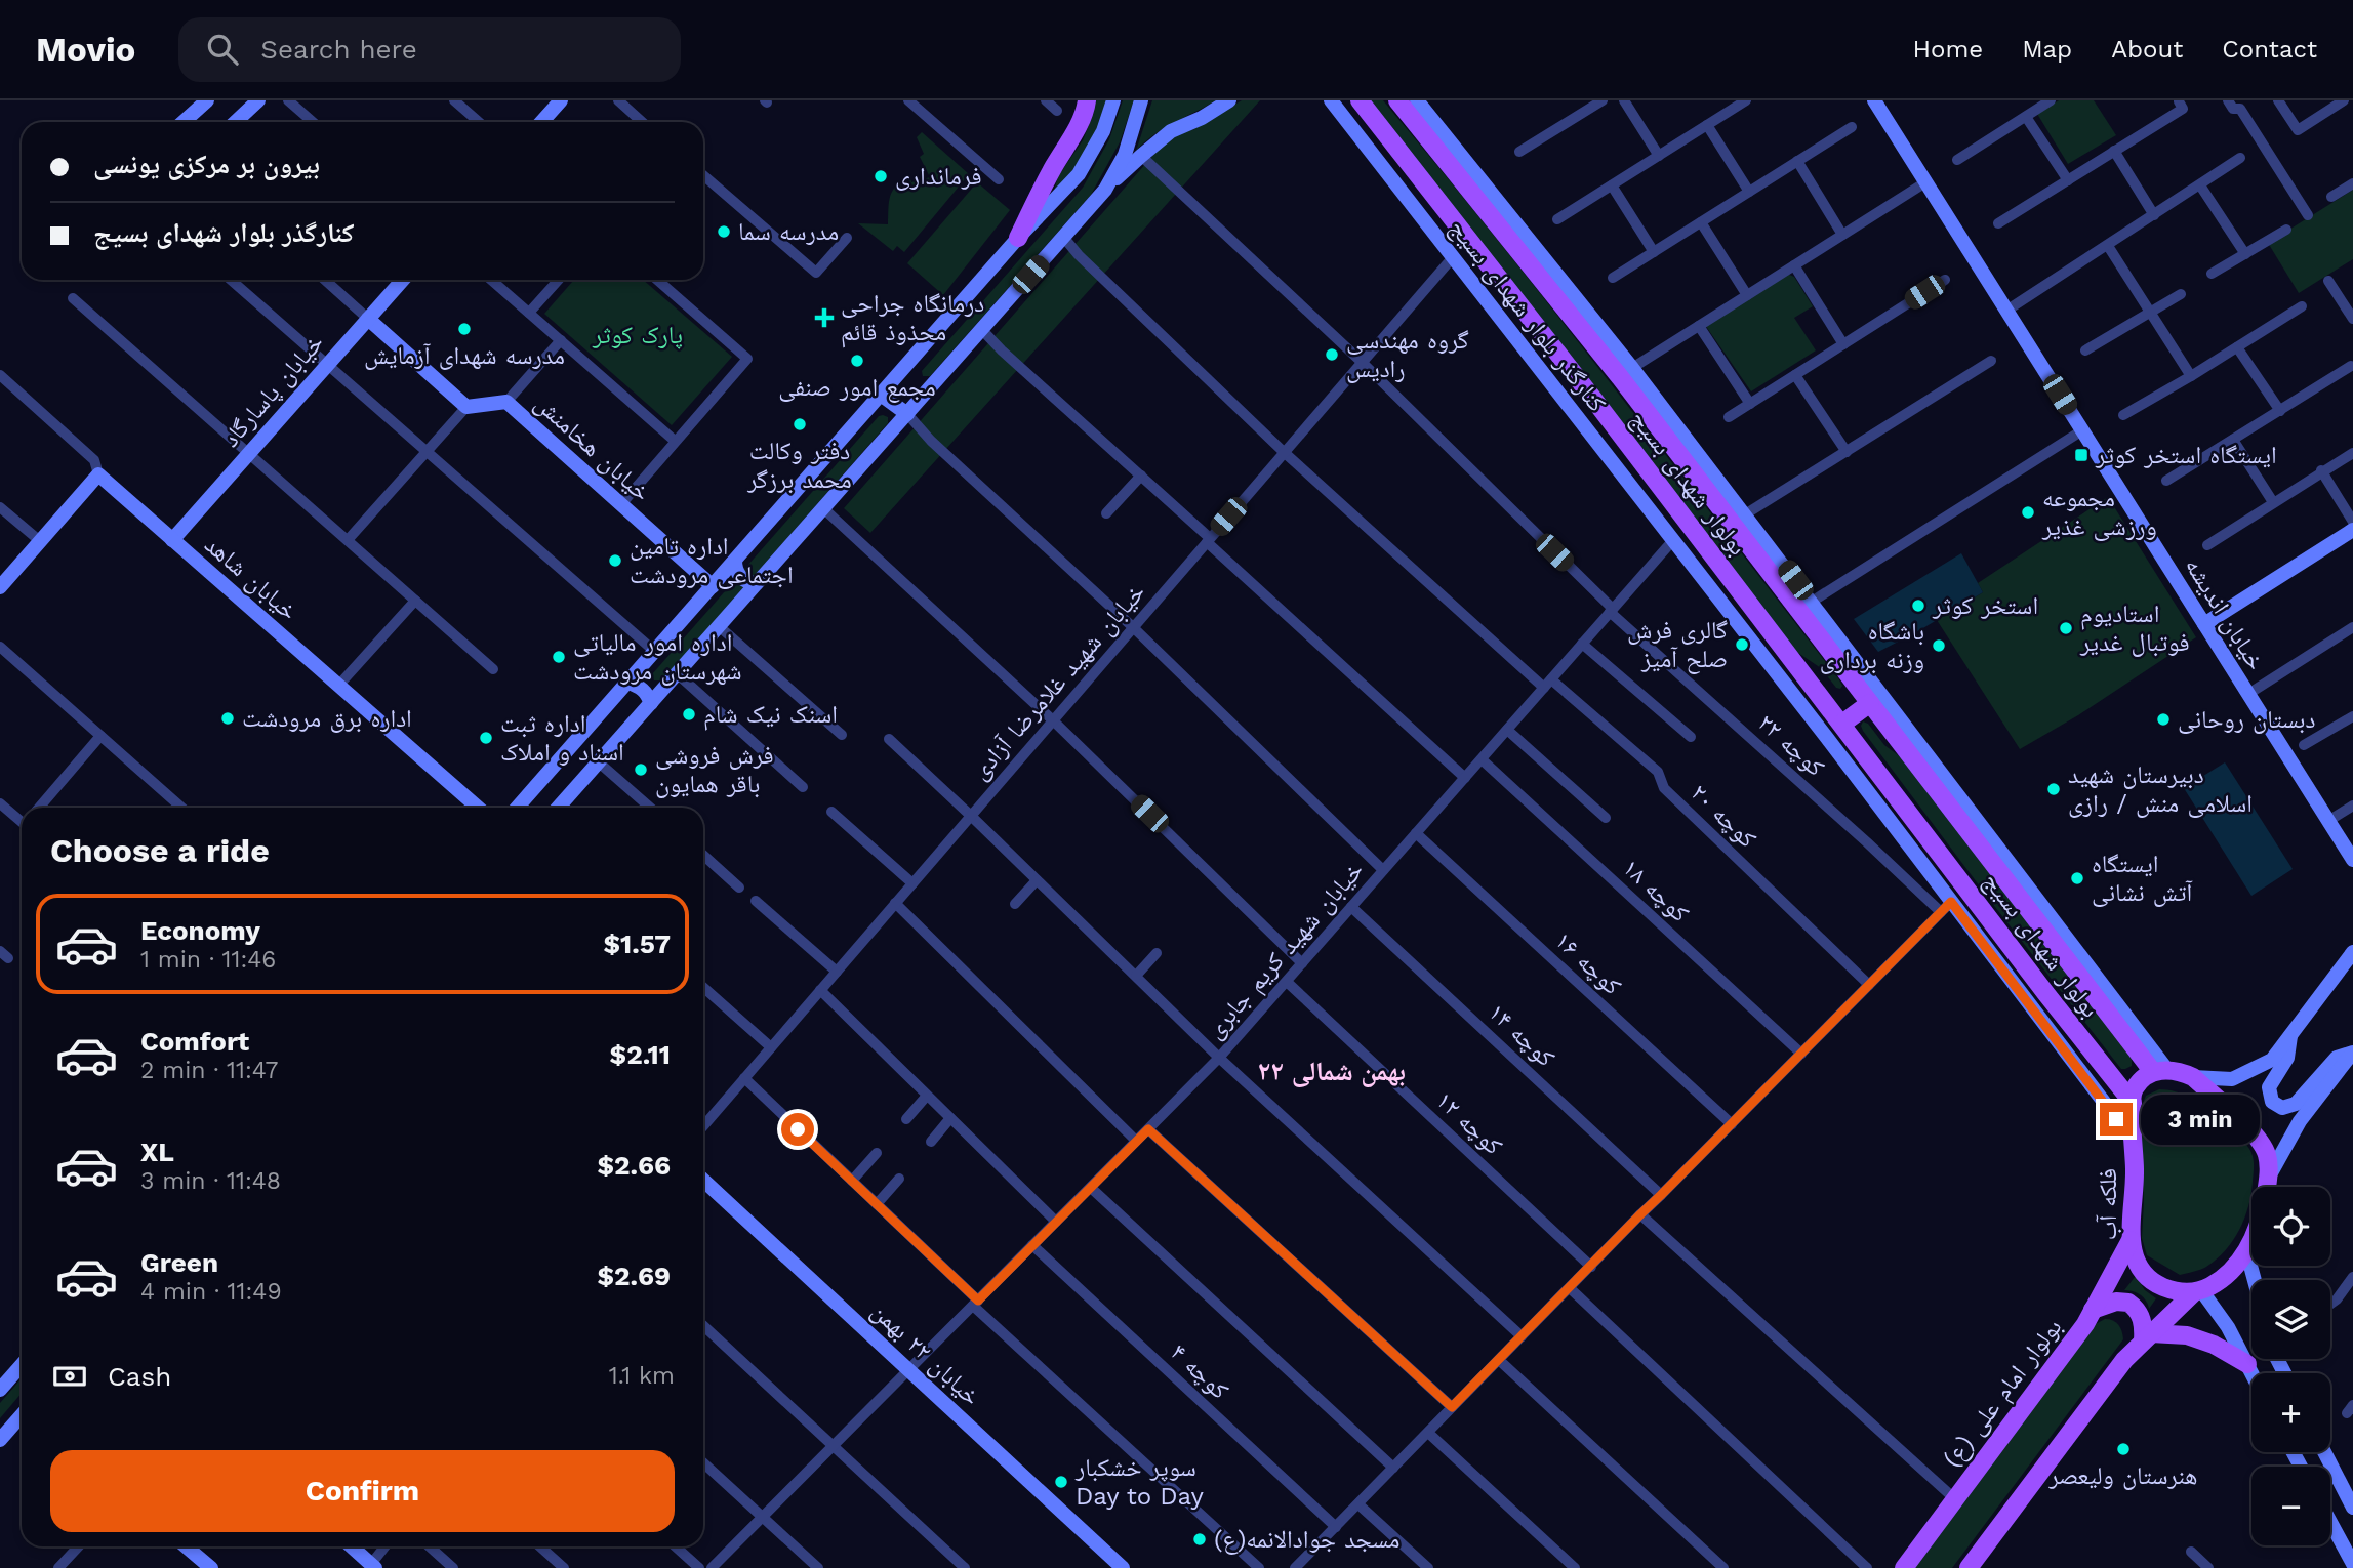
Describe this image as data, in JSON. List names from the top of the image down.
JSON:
{
  "streets": {
    "main road": ["بولوار شهدای بسیج", "فلکه آب", "بولوار امام علی (ع)"],
    "street": [
      "کنارگذر بلوار شهدای بسیج",
      "خیابان پاسارگاد",
      "خیابان هخامنش",
      "خیابان شاهد",
      "خیابان اندیشه",
      "خیابان شهید غلامرضا آزادی",
      "کوچه ۲۲",
      "کوچه ۲۰",
      "کوچه ۱۸",
      "خیابان شهید کریم جابری",
      "کوچه ۱۶",
      "کوچه ۱۴",
      "کوچه ۱۲",
      "خیابان ۲۲ بهمن",
      "کوچه ۴"
    ]
  },
  "crossings": [
    ["کنارگذر بلوار شهدای بسیج", "بولوار شهدای بسیج"],
    ["کنارگذر بلوار شهدای بسیج", "خیابان شهید غلامرضا آزادی"],
    ["کنارگذر بلوار شهدای بسیج", "کوچه ۲۲"],
    ["کنارگذر بلوار شهدای بسیج", "خیابان شهید کریم جابری"],
    ["کنارگذر بلوار شهدای بسیج", "فلکه آب"],
    ["خیابان پاسارگاد", "خیابان شاهد"],
    ["بولوار شهدای بسیج", "فلکه آب"],
    ["خیابان شهید غلامرضا آزادی", "کوچه ۲۲"],
    ["خیابان شهید غلامرضا آزادی", "کوچه ۲۰"],
    ["کوچه ۲۲", "خیابان شهید کریم جابری"],
    ["کوچه ۲۰", "خیابان شهید کریم جابری"],
    ["کوچه ۱۸", "خیابان شهید کریم جابری"],
    ["خیابان شهید کریم جابری", "کوچه ۱۶"],
    ["خیابان شهید کریم جابری", "کوچه ۱۴"],
    ["خیابان شهید کریم جابری", "کوچه ۱۲"],
    ["خیابان شهید کریم جابری", "خیابان ۲۲ بهمن"],
    ["خیابان شهید کریم جابری", "کوچه ۴"],
    ["فلکه آب", "بولوار امام علی (ع)"]
  ],
  "districts": ["۲۲ بهمن شمالی"],
  "parks": ["پارک کوثر"],
  "places": {
    "other": [
      "فرمانداری",
      "مدرسه سما",
      "مدرسه شهدای آزمایش",
      "گروه مهندسی رادیس",
      "مجمع امور صنفی",
      "دفتر وکالت محمد برزگر",
      "مجموعه ورزشی غذیر",
      "اداره تامین اجتماعی مرودشت",
      "استخر کوثر",
      "استادیوم فوتبال غدیر",
      "گالری فرش صلح آمیز",
      "باشگاه وزنه برداری",
      "اداره امور مالیاتی شهرستان مرودشت",
      "اسنک نیک شام",
      "اداره برق مرودشت",
      "دبستان روحانی",
      "اداره ثبت اسناد و املاک",
      "فرش فروشی باقر همایون",
      "دبیرستان شهید اسلامی منش / رازی",
      "ایستگاه آتش نشانی",
      "هنرستان ولیعصر",
      "سوپر خشکبار Day to Day",
      "مسجد جوادالانمه(ع)"
    ],
    "health": ["درمانگاه جراحی محذوذ قائم"],
    "transit": ["ایستگاه استخر کوثر"]
  },
  "page": {
    "header": "Movio",
    "search": "Search here",
    "nav": [
      "Home",
      "Map",
      "About",
      "Contact"
    ],
    "banner": ["بیرون بر مرکزی یونسی", "کنارگذر بلوار شهدای بسیج"],
    "heading": "Choose a ride",
    "list": [
      {
        "name": "Economy",
        "note": "1 min · 11:46",
        "value": "$1.57"
      },
      {
        "name": "Comfort",
        "note": "2 min · 11:47",
        "value": "$2.11"
      },
      {
        "name": "XL",
        "note": "3 min · 11:48",
        "value": "$2.66"
      },
      {
        "name": "Green",
        "note": "4 min · 11:49",
        "value": "$2.69"
      }
    ],
    "bubble": "3 min",
    "map_buttons": ["+", "−"],
    "pay": ["Cash", "1.1 km"],
    "buttons": "Confirm"
  }
}
